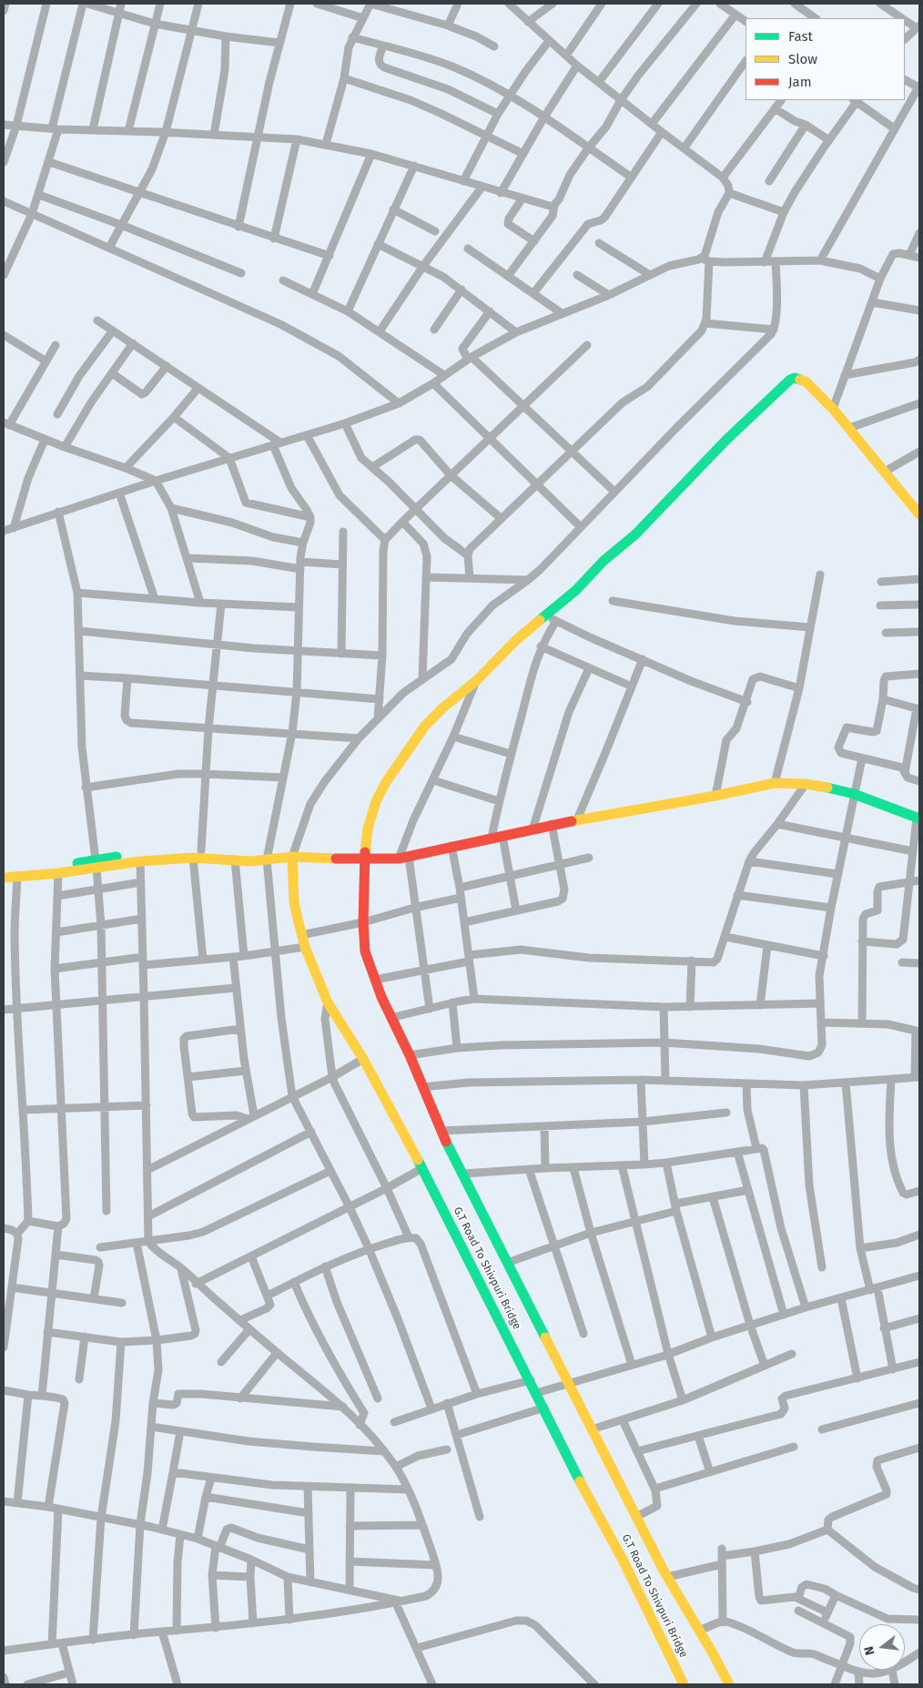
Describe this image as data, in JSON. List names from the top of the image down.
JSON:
{
  "streets": {
    "street": ["G.T Road To Shivpuri Bridge"]
  },
  "legend": ["Fast", "Slow", "Jam"],
  "north": "left"
}
